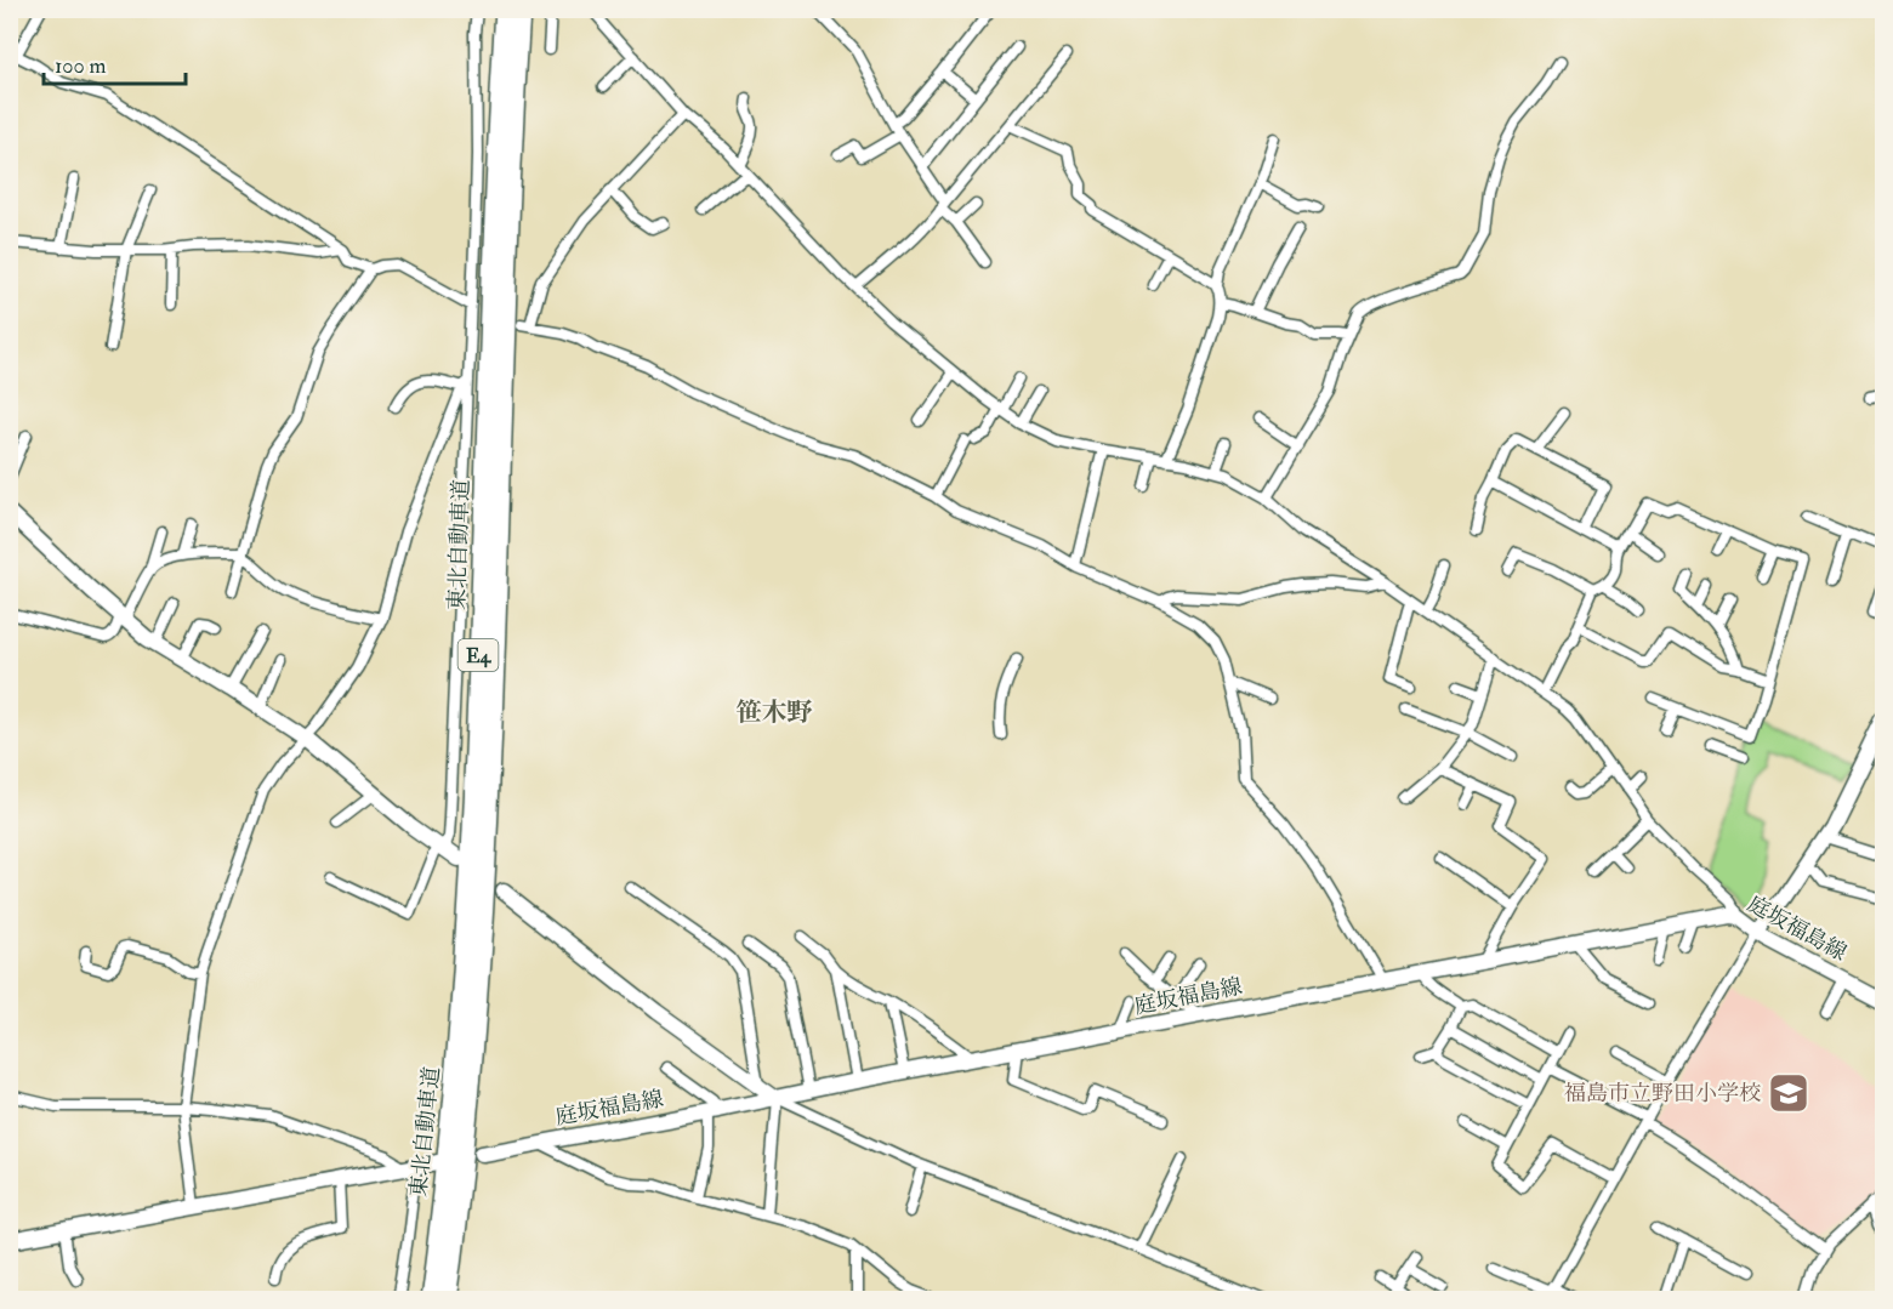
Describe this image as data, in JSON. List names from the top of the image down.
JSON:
{
  "streets": {
    "highway": ["東北自動車道", "E4"],
    "main road": ["庭坂福島線"]
  },
  "districts": ["笹木野"],
  "places": {
    "school or university": ["福島市立野田小学校"]
  },
  "scale_bar": "100 m"
}
